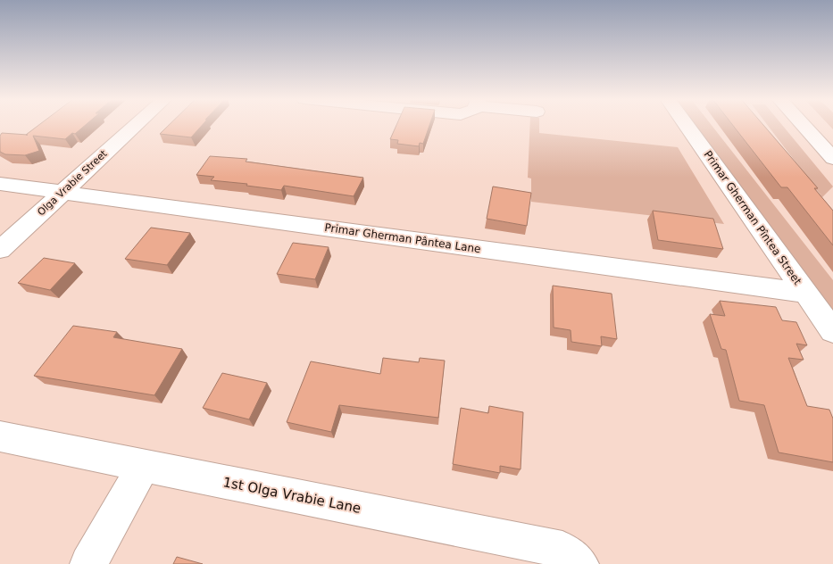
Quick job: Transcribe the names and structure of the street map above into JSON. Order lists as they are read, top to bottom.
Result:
{
  "streets": {
    "street": [
      "Olga Vrabie Street",
      "Primar Gherman Pîntea Street",
      "Primar Gherman Pântea Lane",
      "1st Olga Vrabie Lane"
    ]
  },
  "crossings": [
    ["Olga Vrabie Street", "Primar Gherman Pântea Lane"],
    ["Primar Gherman Pîntea Street", "Primar Gherman Pântea Lane"]
  ]
}
